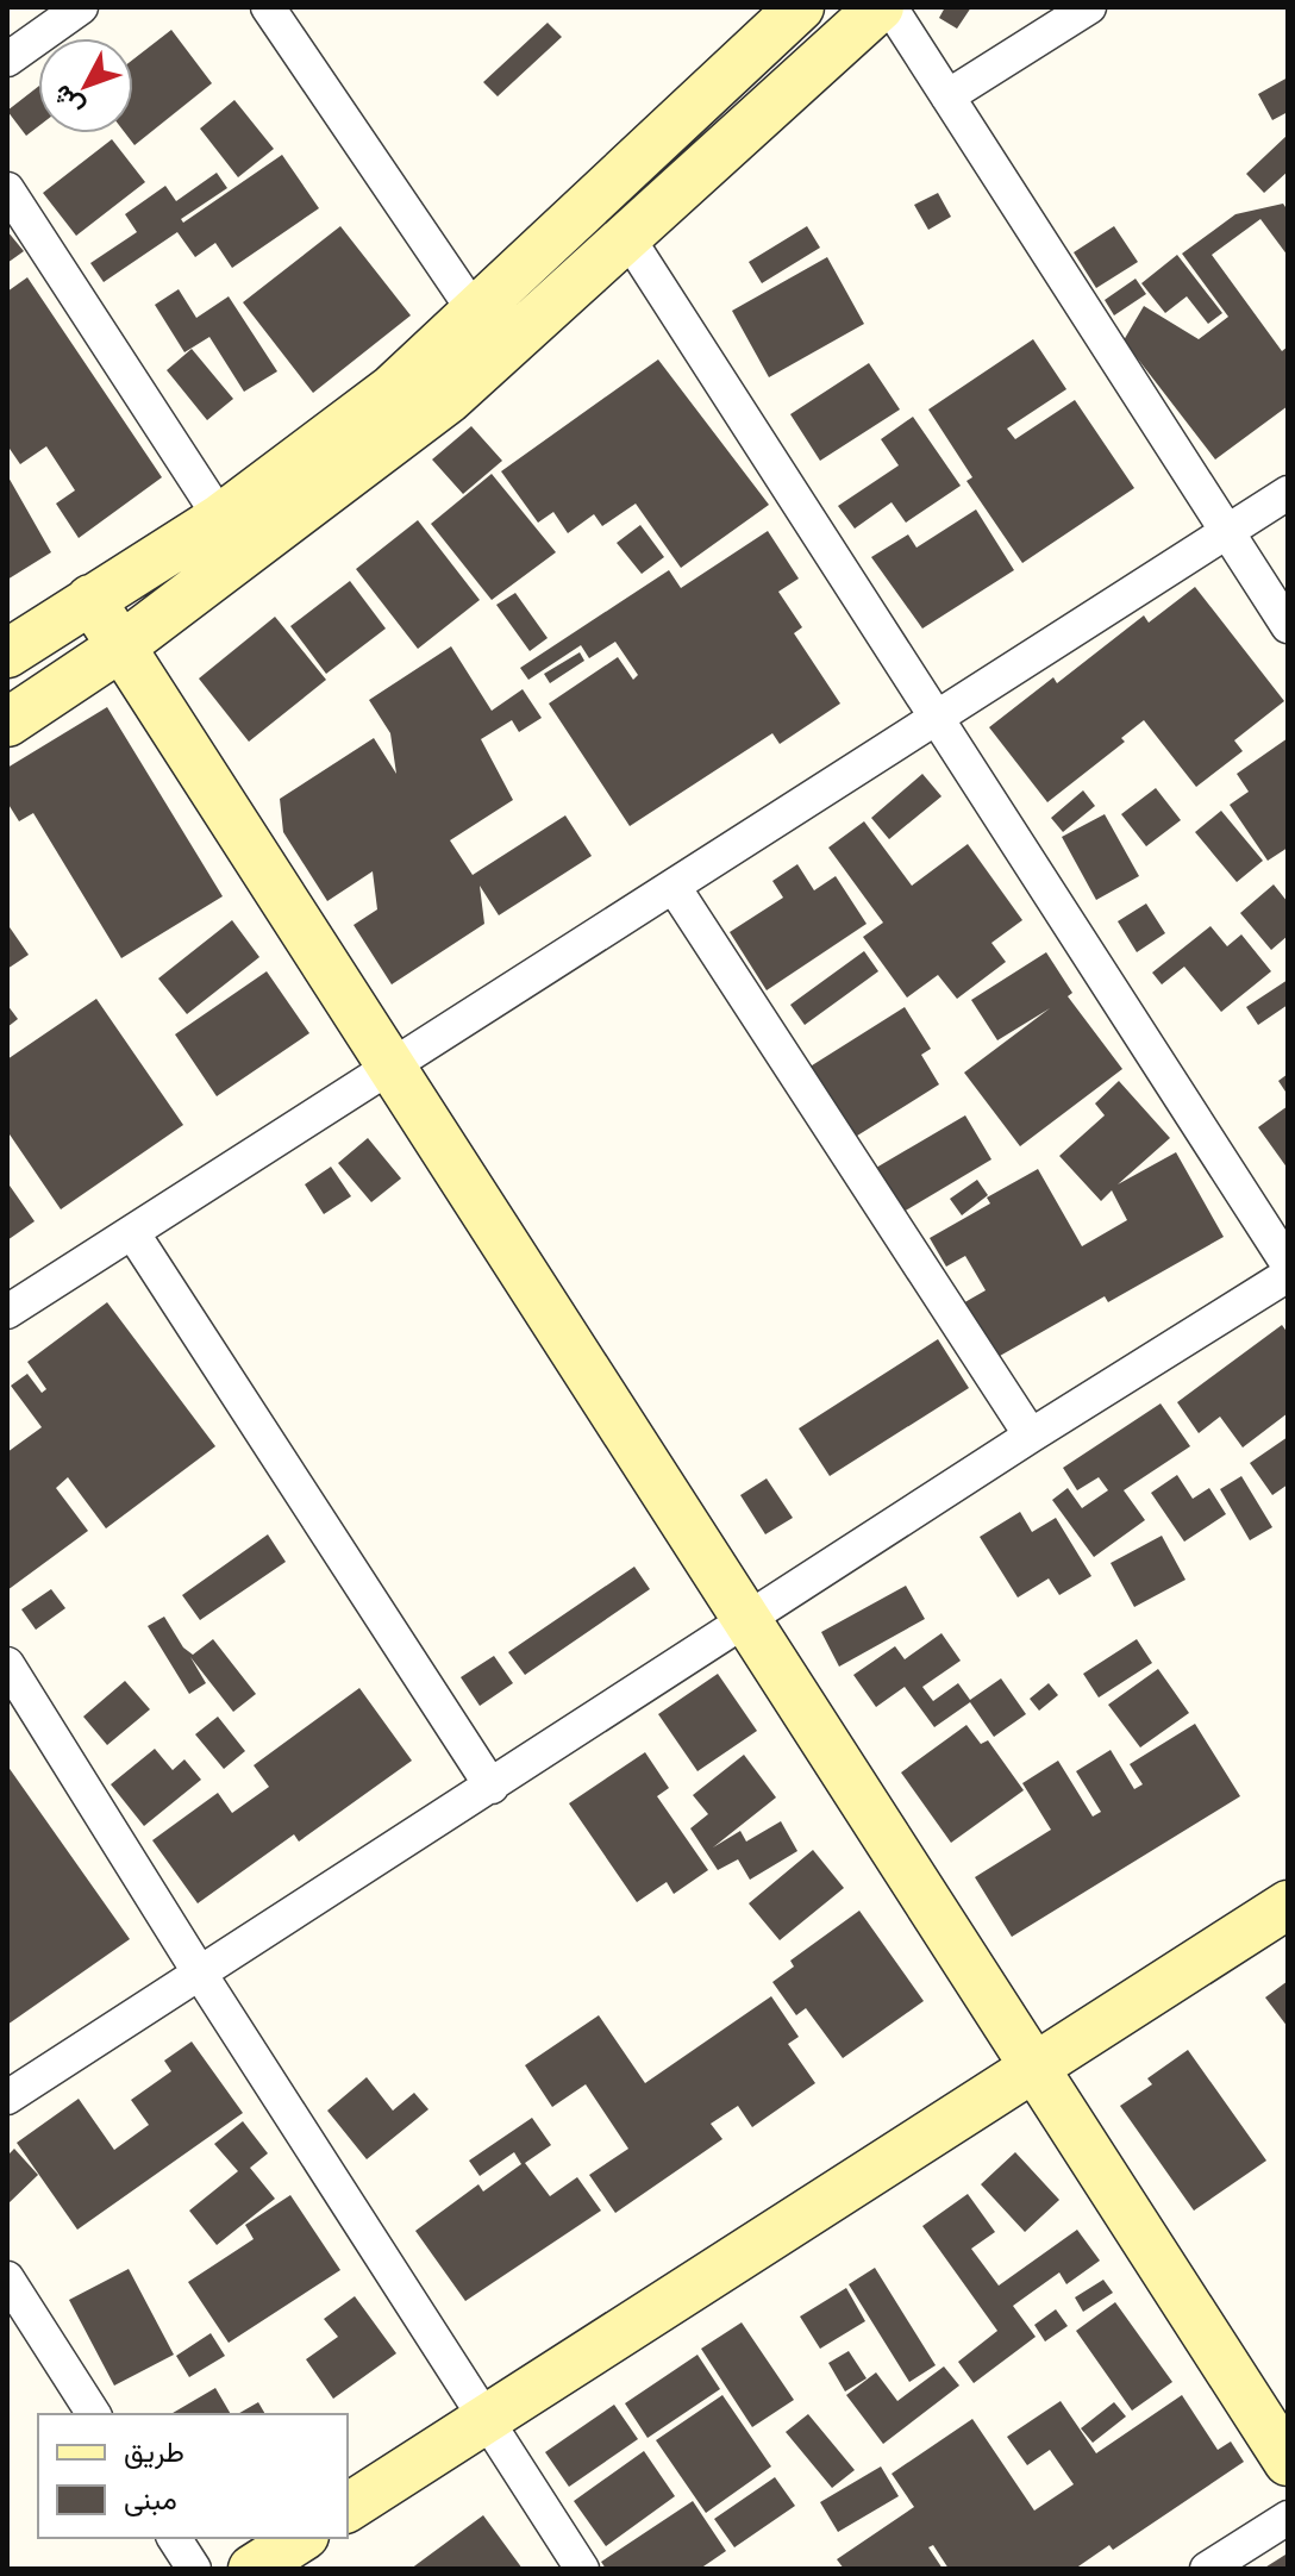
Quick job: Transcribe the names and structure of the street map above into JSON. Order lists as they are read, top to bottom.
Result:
{
  "legend": ["طريق", "مبنى"],
  "north": "bottom left"
}
